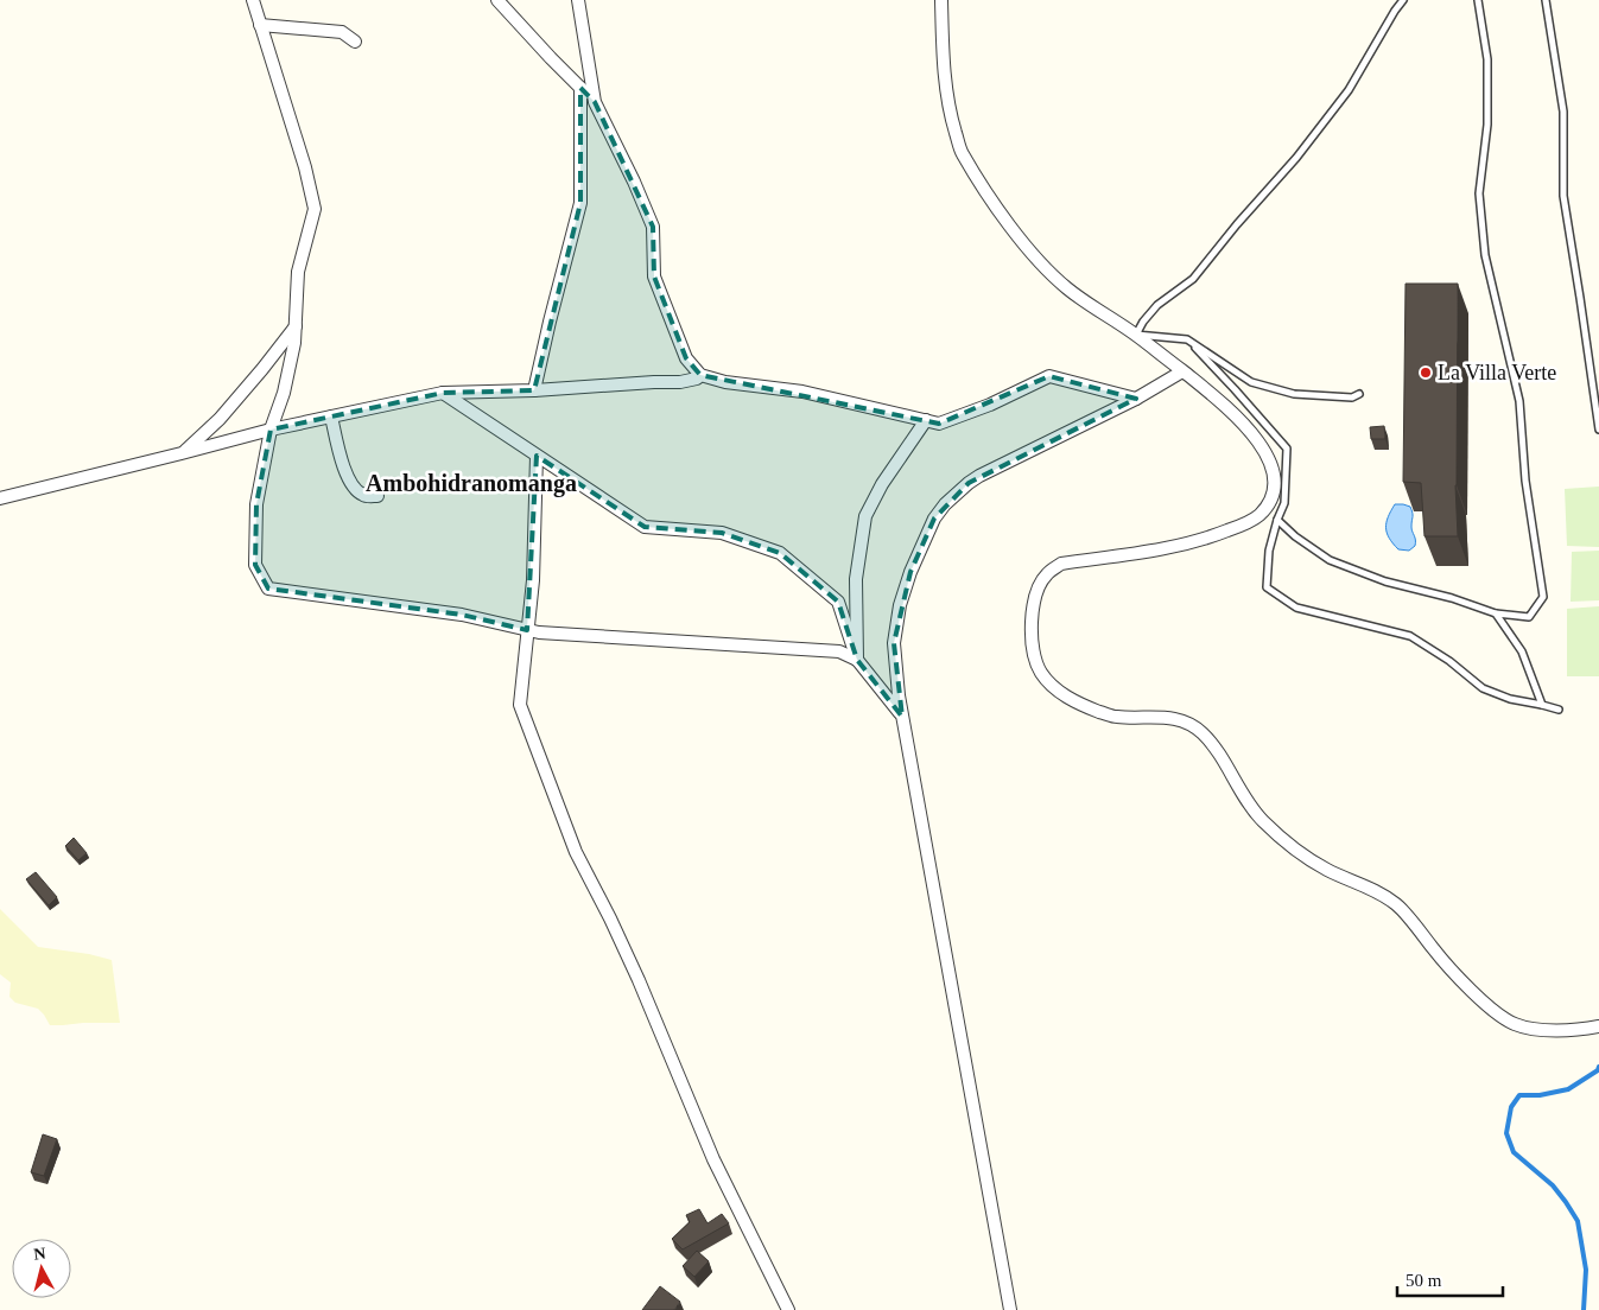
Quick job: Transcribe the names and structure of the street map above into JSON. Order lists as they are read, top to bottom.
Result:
{
  "districts": ["Ambohidranomanga"],
  "places": ["La Villa Verte"],
  "scale_bar": "50 m",
  "north": "top"
}
